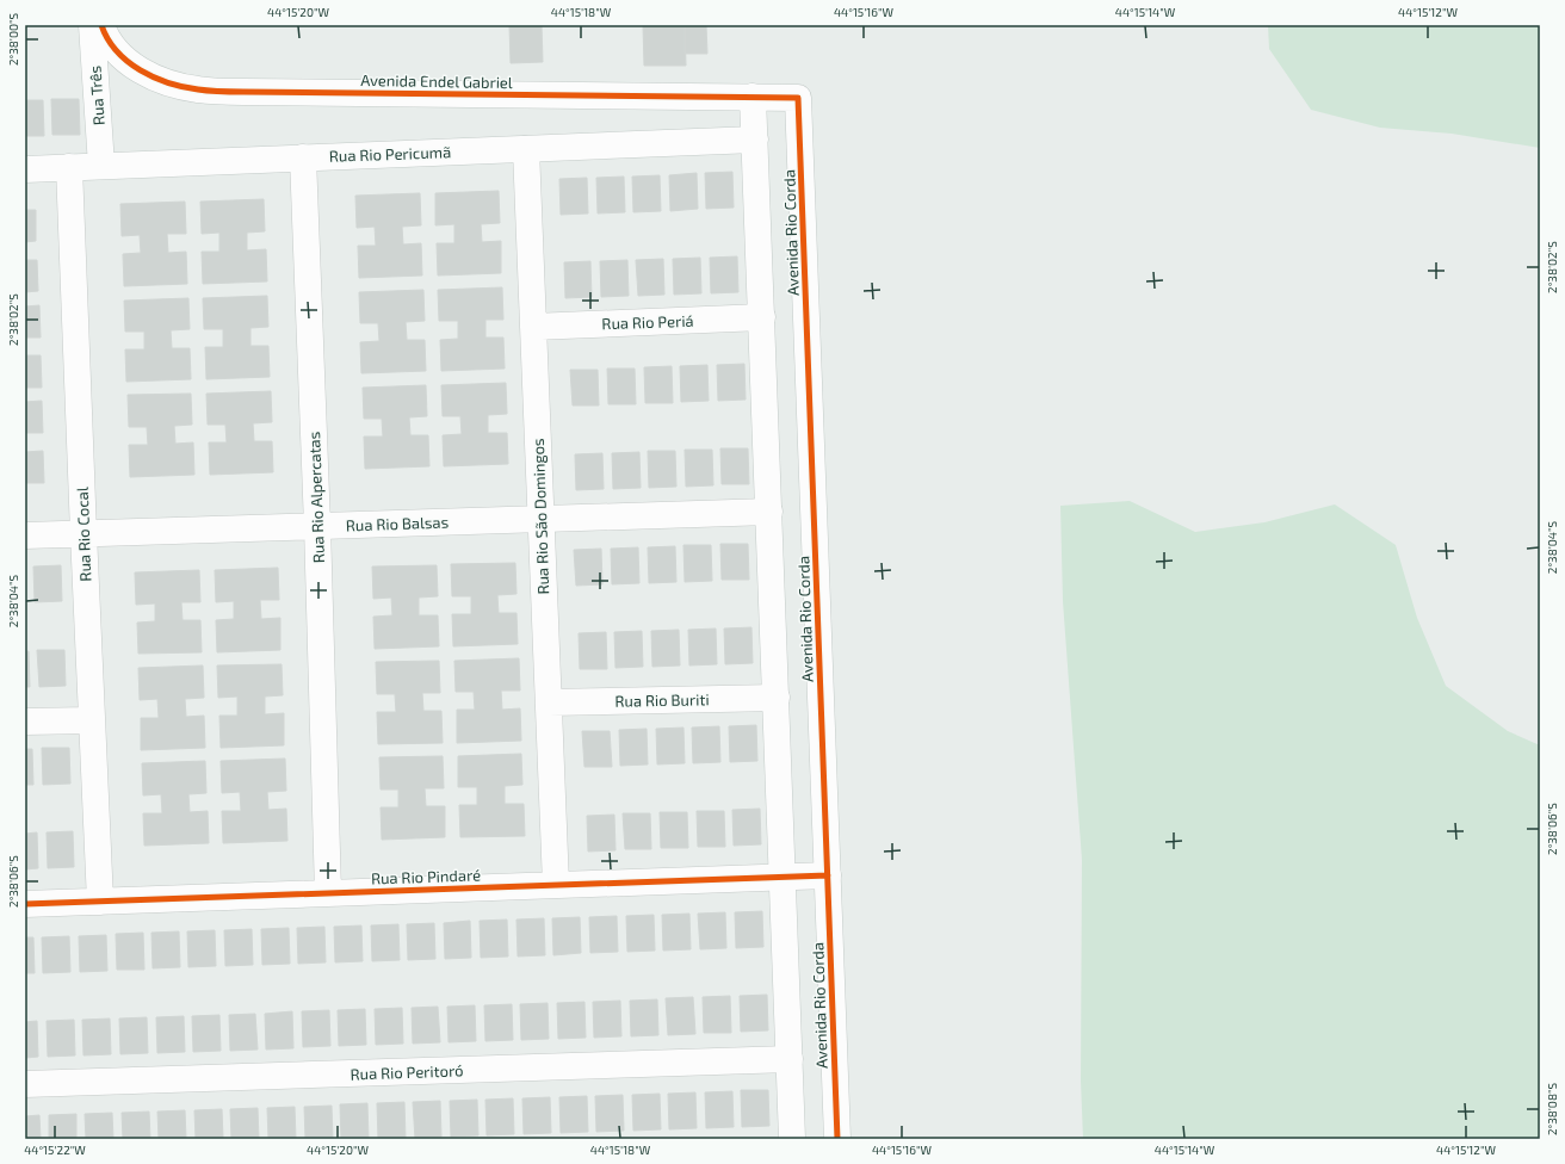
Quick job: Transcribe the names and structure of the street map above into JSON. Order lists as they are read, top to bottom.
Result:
{
  "streets": {
    "street": [
      "Avenida Endel Gabriel",
      "Rua Três",
      "Rua Rio Pericumã",
      "Avenida Rio Corda",
      "Rua Rio Periá",
      "Rua Rio Alpercatas",
      "Rua Rio São Domingos",
      "Rua Rio Balsas",
      "Rua Rio Cocal",
      "Rua Rio Buriti",
      "Rua Rio Pindaré",
      "Rua Rio Peritoró"
    ]
  },
  "crossings": [
    ["Avenida Endel Gabriel", "Avenida Rio Corda"],
    ["Rua Três", "Rua Rio Pericumã"],
    ["Rua Rio Pericumã", "Avenida Rio Corda"],
    ["Rua Rio Pericumã", "Rua Rio Alpercatas"],
    ["Rua Rio Pericumã", "Rua Rio São Domingos"],
    ["Rua Rio Pericumã", "Rua Rio Cocal"],
    ["Avenida Rio Corda", "Rua Rio Periá"],
    ["Avenida Rio Corda", "Rua Rio Balsas"],
    ["Avenida Rio Corda", "Rua Rio Buriti"],
    ["Avenida Rio Corda", "Rua Rio Pindaré"],
    ["Avenida Rio Corda", "Rua Rio Peritoró"],
    ["Rua Rio Periá", "Rua Rio São Domingos"],
    ["Rua Rio Alpercatas", "Rua Rio Balsas"],
    ["Rua Rio Alpercatas", "Rua Rio Pindaré"],
    ["Rua Rio São Domingos", "Rua Rio Balsas"],
    ["Rua Rio São Domingos", "Rua Rio Buriti"],
    ["Rua Rio São Domingos", "Rua Rio Pindaré"],
    ["Rua Rio Balsas", "Rua Rio Cocal"],
    ["Rua Rio Cocal", "Rua Rio Pindaré"]
  ],
  "coordinates": [
    "44°15'20\"W",
    "44°15'18\"W",
    "44°15'16\"W",
    "44°15'14\"W",
    "44°15'12\"W",
    "2°38'00\"S",
    "2°38'02\"S",
    "2°38'04\"S",
    "2°38'06\"S",
    "2°38'08\"S",
    "44°15'22\"W"
  ]
}
